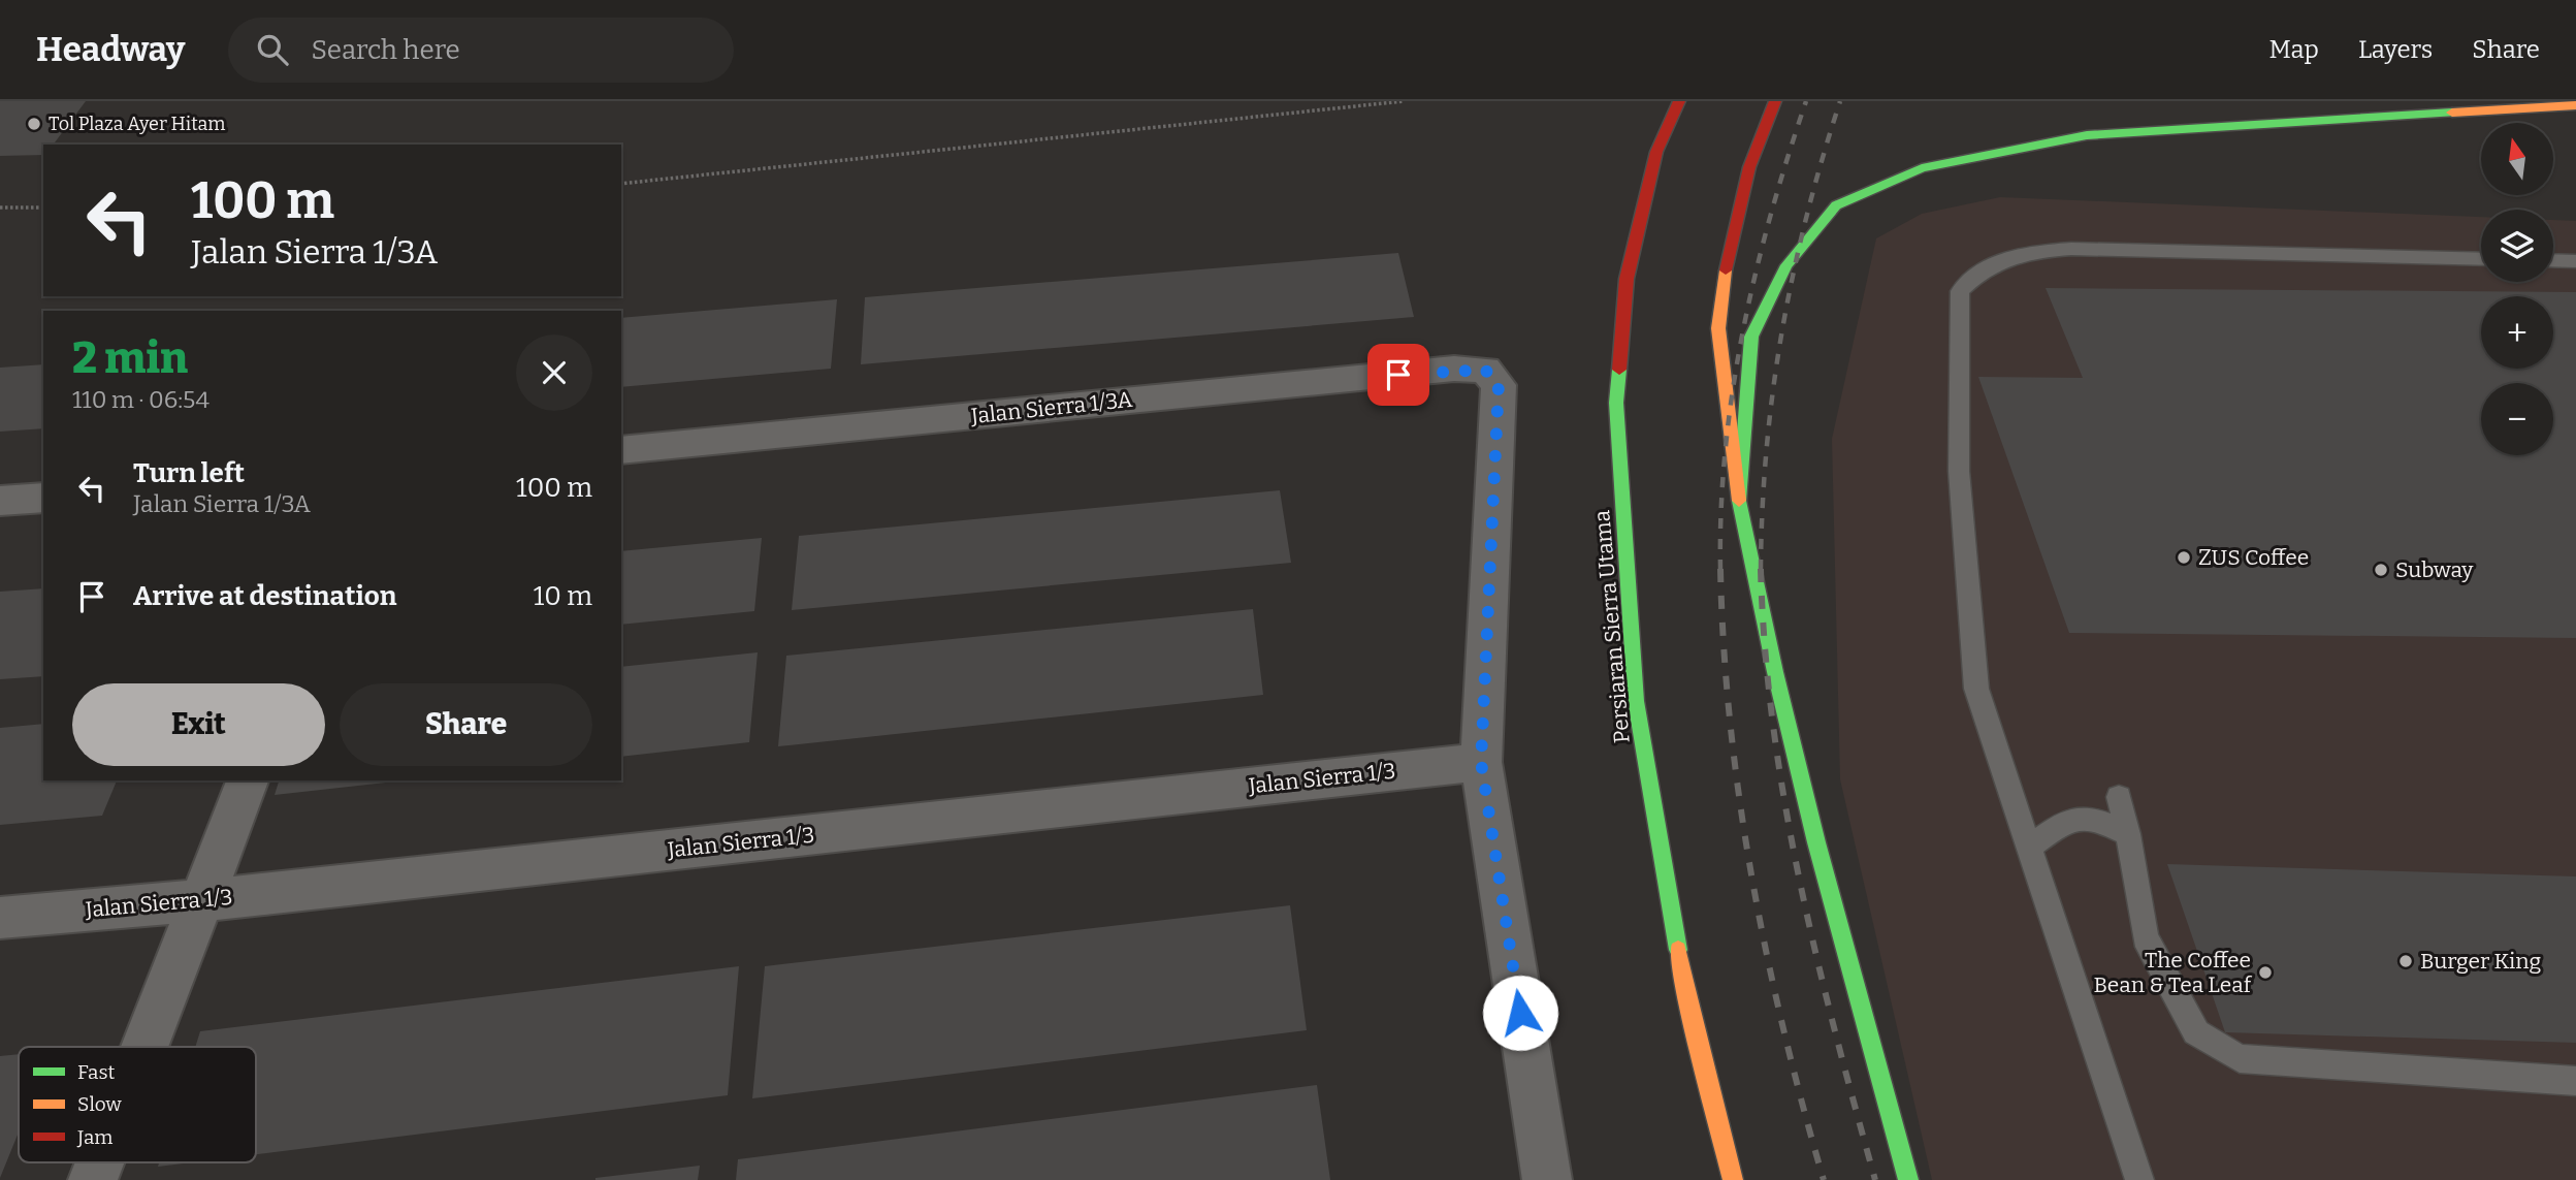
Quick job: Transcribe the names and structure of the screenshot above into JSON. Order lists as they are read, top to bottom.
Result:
{
  "streets": {
    "main road": ["Persiaran Sierra Utama"],
    "street": ["Jalan Sierra 1/3A", "Jalan Sierra 1/3"]
  },
  "crossings": [
    ["Jalan Sierra 1/3A", "Jalan Sierra 1/3"]
  ],
  "places": [
    "Tol Plaza Ayer Hitam",
    "ZUS Coffee",
    "Subway",
    "Burger King",
    "The Coffee Bean & Tea Leaf"
  ],
  "legend": ["Fast", "Slow", "Jam"],
  "north": "top",
  "page": {
    "header": "Headway",
    "search": "Search here",
    "nav": ["Map", "Layers", "Share"],
    "map_buttons": ["+", "−"],
    "turn": ["100 m", "Jalan Sierra 1/3A"],
    "heading": ["2 min", "110 m · 06:54"],
    "list": [
      {
        "name": "Turn left",
        "note": "Jalan Sierra 1/3A",
        "value": "100 m"
      },
      {
        "name": "Arrive at destination",
        "value": "10 m"
      }
    ],
    "buttons": ["Exit", "Share"]
  }
}
